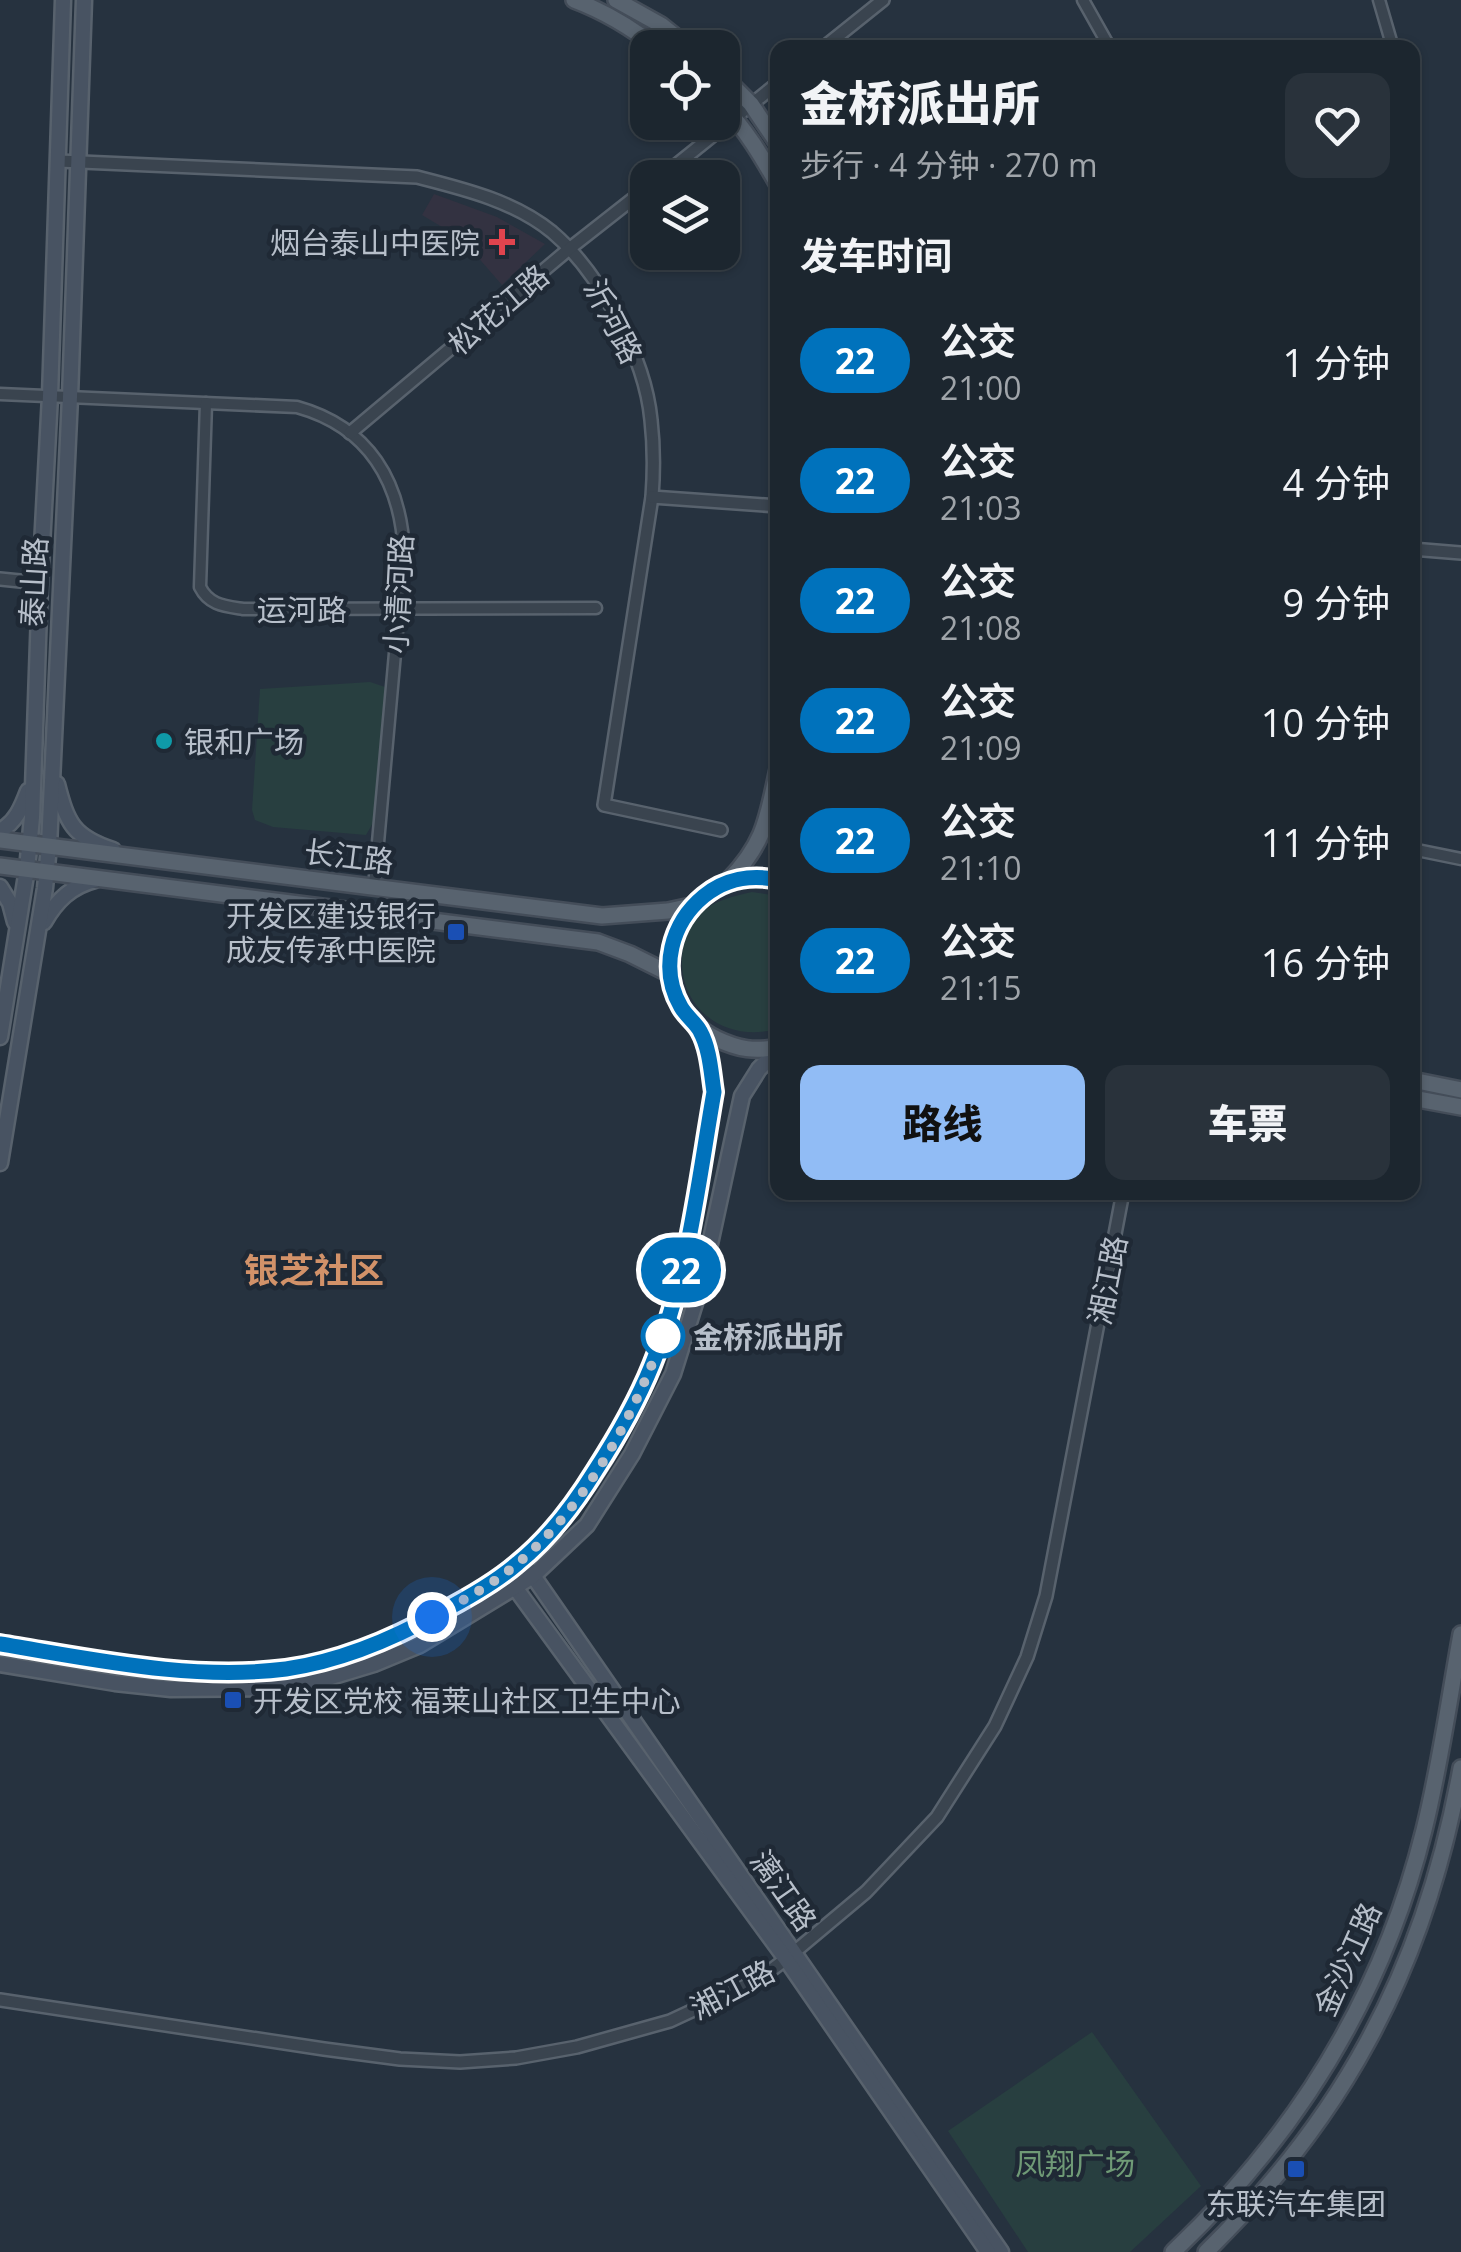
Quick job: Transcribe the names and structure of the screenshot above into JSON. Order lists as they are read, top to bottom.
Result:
{
  "streets": {
    "main road": [
      "泰山路",
      "长江路",
      "漓江路",
      "金沙江路"
    ],
    "street": [
      "松花江路",
      "沂河路",
      "小清河路",
      "运河路",
      "湘江路"
    ]
  },
  "crossings": [
    ["松花江路", "沂河路"],
    ["松花江路", "小清河路"],
    ["沂河路", "泰山路"],
    ["泰山路", "小清河路"],
    ["泰山路", "长江路"],
    ["小清河路", "运河路"],
    ["小清河路", "长江路"],
    ["湘江路", "漓江路"]
  ],
  "districts": ["银芝社区"],
  "parks": ["凤翔广场"],
  "places": {
    "health": ["烟台泰山中医院"],
    "other": ["银和广场", "金桥派出所"],
    "transit": ["开发区建设银行 成友传承中医院", "开发区党校 福莱山社区卫生中心", "东联汽车集团"]
  },
  "lines": ["bus line 22"],
  "page": {
    "on_map": "22",
    "heading": [
      ["金桥派出所", "步行 · 4 分钟 · 270 m"],
      "发车时间"
    ],
    "list": [
      {
        "mark": "22",
        "name": "公交",
        "note": "21:00",
        "value": "1 分钟"
      },
      {
        "mark": "22",
        "name": "公交",
        "note": "21:03",
        "value": "4 分钟"
      },
      {
        "mark": "22",
        "name": "公交",
        "note": "21:08",
        "value": "9 分钟"
      },
      {
        "mark": "22",
        "name": "公交",
        "note": "21:09",
        "value": "10 分钟"
      },
      {
        "mark": "22",
        "name": "公交",
        "note": "21:10",
        "value": "11 分钟"
      },
      {
        "mark": "22",
        "name": "公交",
        "note": "21:15",
        "value": "16 分钟"
      }
    ],
    "buttons": ["路线", "车票"]
  }
}
